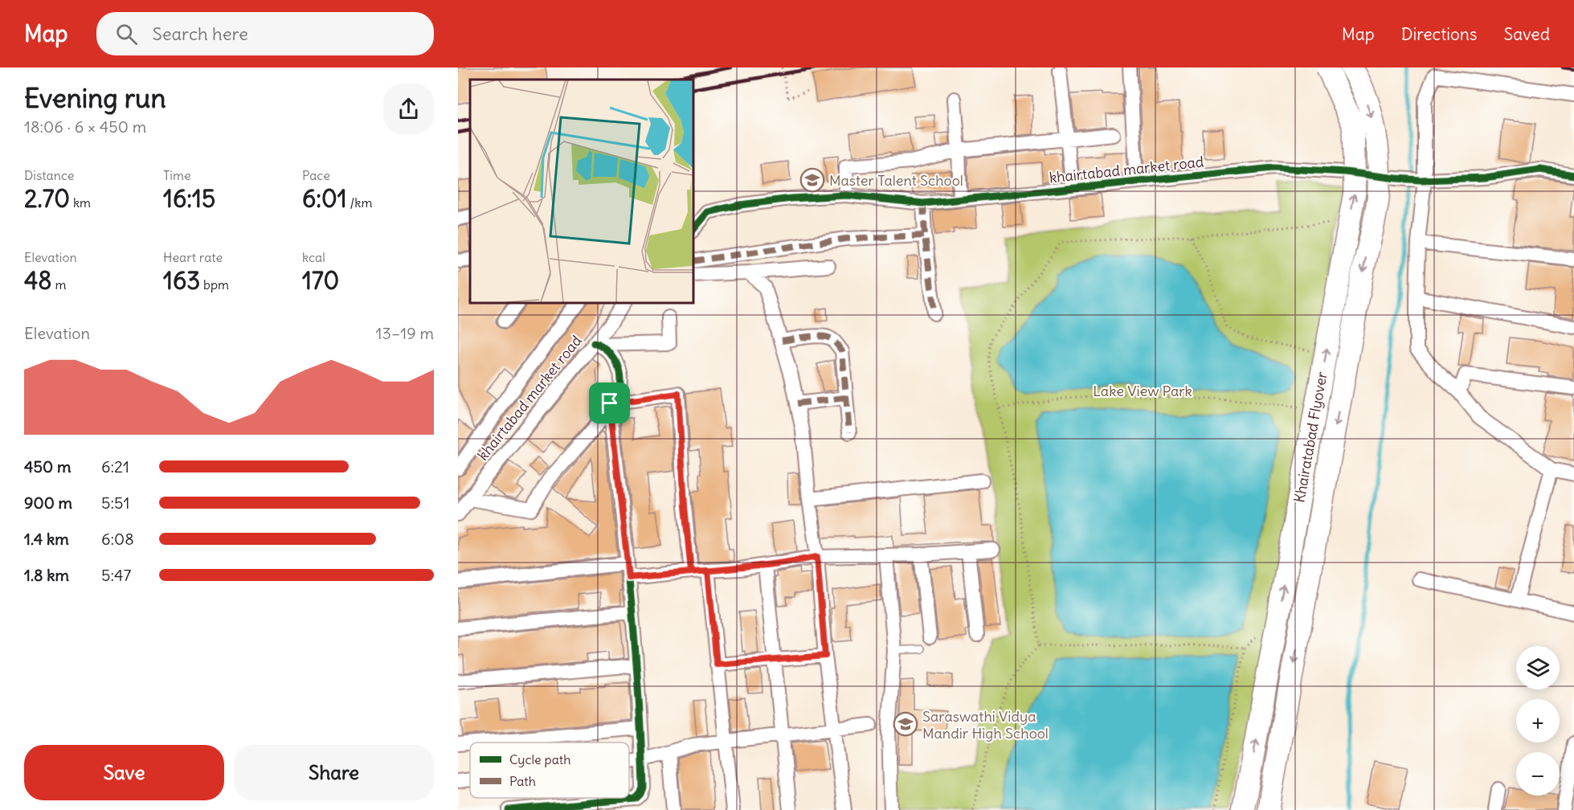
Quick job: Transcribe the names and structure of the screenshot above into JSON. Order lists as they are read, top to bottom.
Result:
{
  "streets": {
    "main road": ["Khairatabad Flyover"],
    "street": ["khairtabad market road"]
  },
  "parks": ["Lake View Park"],
  "places": {
    "school or university": ["Master Talent School", "Saraswathi Vidya Mandir High School"]
  },
  "legend": ["Cycle path", "Path"],
  "page": {
    "header": "Map",
    "search": "Search here",
    "nav": ["Map", "Directions", "Saved"],
    "heading": ["Evening run", "18:06 · 6 × 450 m"],
    "stats": [
      ["Distance", "2.70 km"],
      ["Time", "16:15"],
      ["Pace", "6:01 /km"],
      ["Elevation", "48 m"],
      ["Heart rate", "163 bpm"],
      ["kcal", "170"]
    ],
    "chart": ["Elevation", "13–19 m"],
    "list": [
      {
        "name": "450 m",
        "note": "6:21"
      },
      {
        "name": "900 m",
        "note": "5:51"
      },
      {
        "name": "1.4 km",
        "note": "6:08"
      },
      {
        "name": "1.8 km",
        "note": "5:47"
      }
    ],
    "map_buttons": ["+", "−"],
    "buttons": ["Save", "Share"]
  }
}
